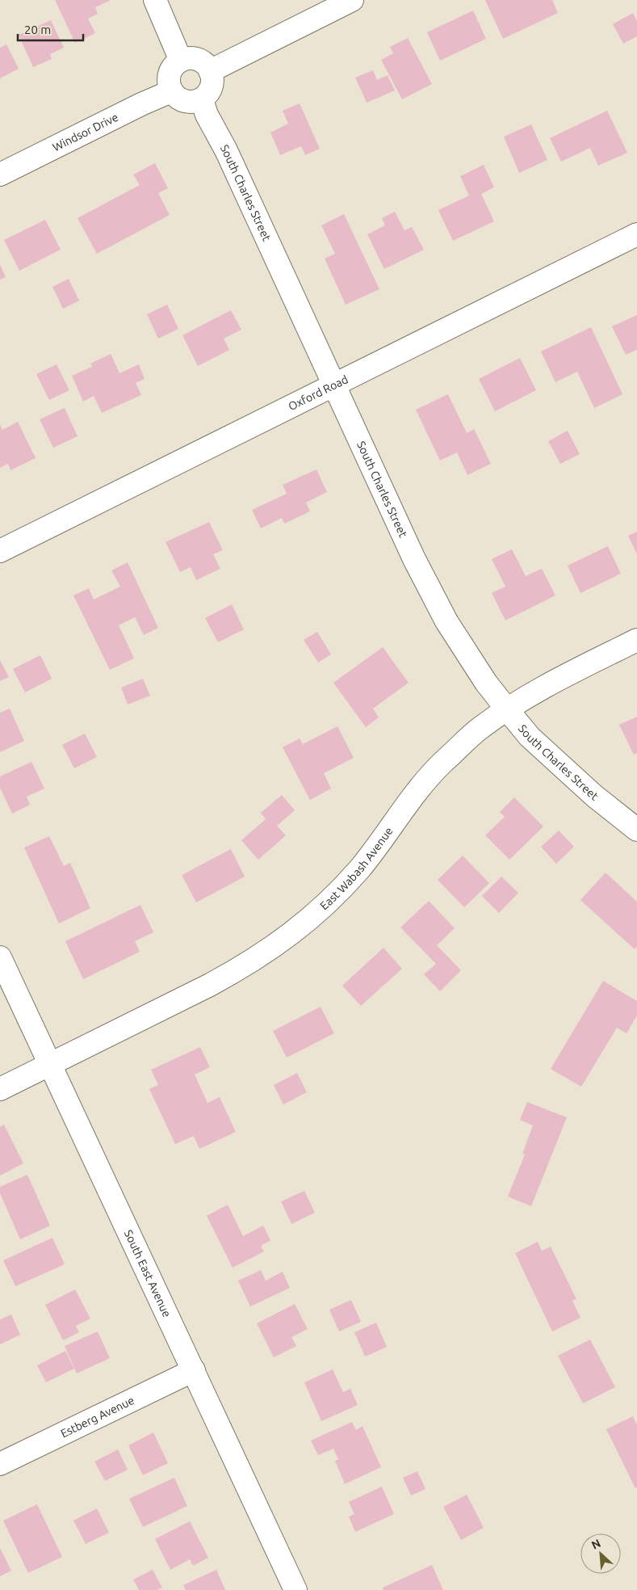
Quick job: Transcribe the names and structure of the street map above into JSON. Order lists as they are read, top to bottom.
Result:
{
  "streets": {
    "street": [
      "Windsor Drive",
      "South Charles Street",
      "Oxford Road",
      "East Wabash Avenue",
      "South East Avenue",
      "Estberg Avenue"
    ]
  },
  "crossings": [
    ["Windsor Drive", "South Charles Street"],
    ["South Charles Street", "Oxford Road"],
    ["South Charles Street", "East Wabash Avenue"],
    ["East Wabash Avenue", "South East Avenue"],
    ["South East Avenue", "Estberg Avenue"]
  ],
  "scale_bar": "20 m",
  "north": "top left"
}
